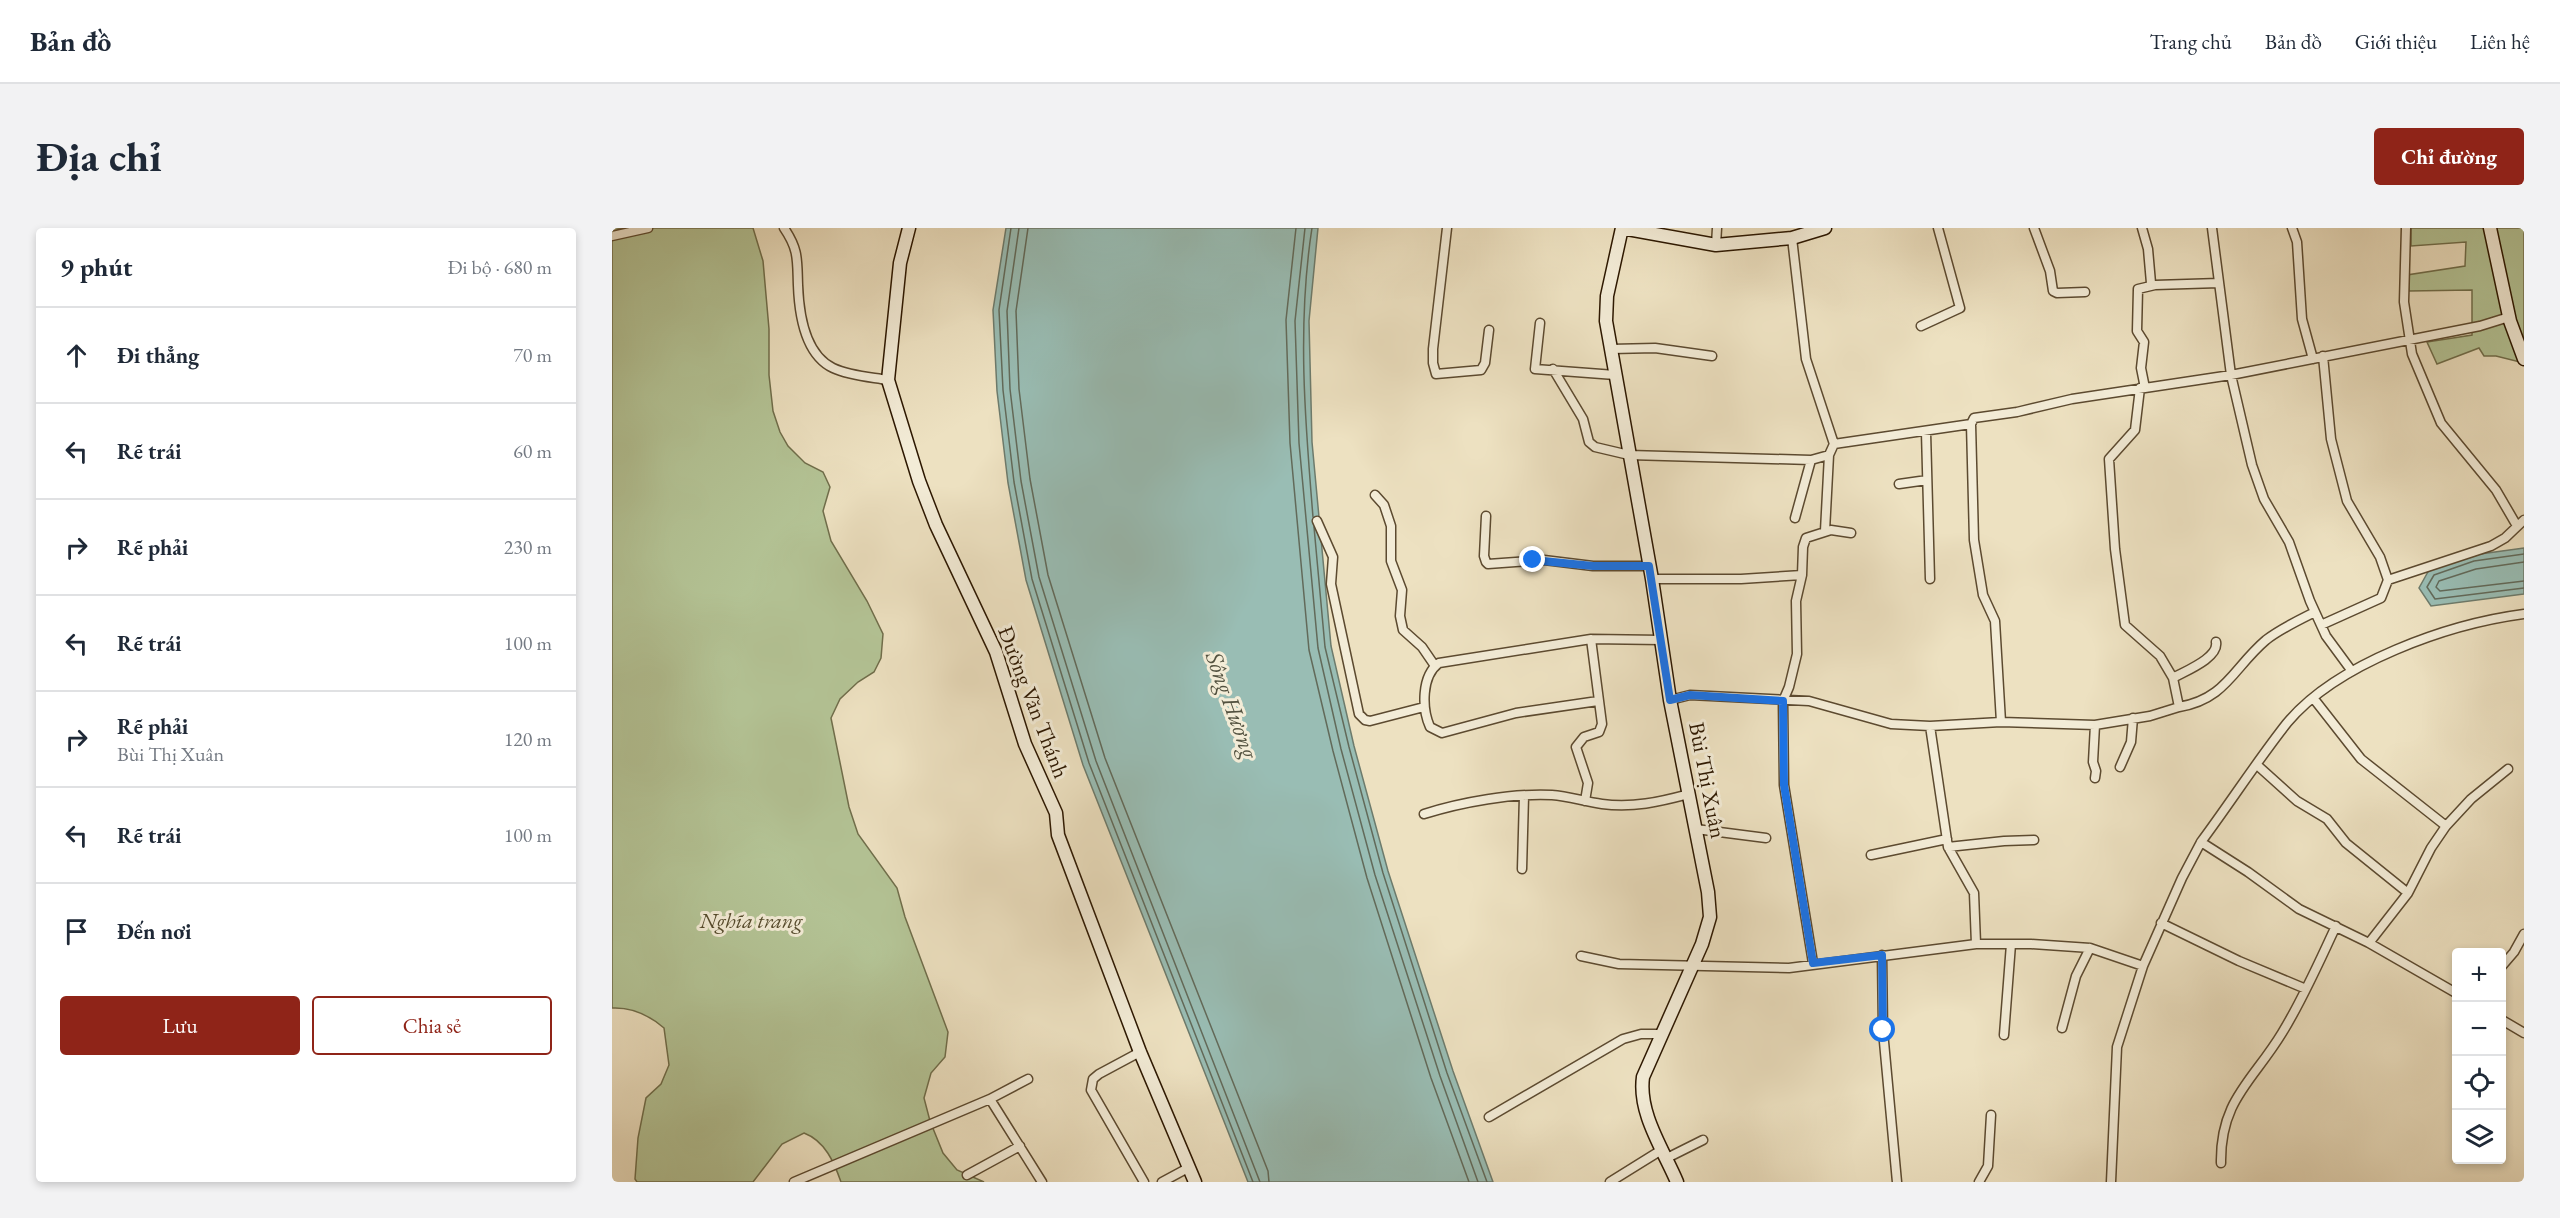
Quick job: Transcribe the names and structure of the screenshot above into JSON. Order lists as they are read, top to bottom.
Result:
{
  "streets": {
    "street": ["Đường Văn Thánh", "Bùi Thị Xuân"]
  },
  "water": ["Sông Hương"],
  "parks": ["Nghĩa trang"],
  "page": {
    "header": "Bản đồ",
    "nav": [
      "Trang chủ",
      "Bản đồ",
      "Giới thiệu",
      "Liên hệ"
    ],
    "buttons": [
      "Chỉ đường",
      ["Lưu", "Chia sẻ"]
    ],
    "title": "Địa chỉ",
    "heading": ["9 phút", "Đi bộ · 680 m"],
    "list": [
      ["Đi thẳng", "70 m"],
      ["Rẽ trái", "60 m"],
      ["Rẽ phải", "230 m"],
      ["Rẽ trái", "100 m"],
      ["Rẽ phải", "Bùi Thị Xuân", "120 m"],
      ["Rẽ trái", "100 m"],
      "Đến nơi"
    ],
    "map_buttons": ["+", "−"]
  }
}
